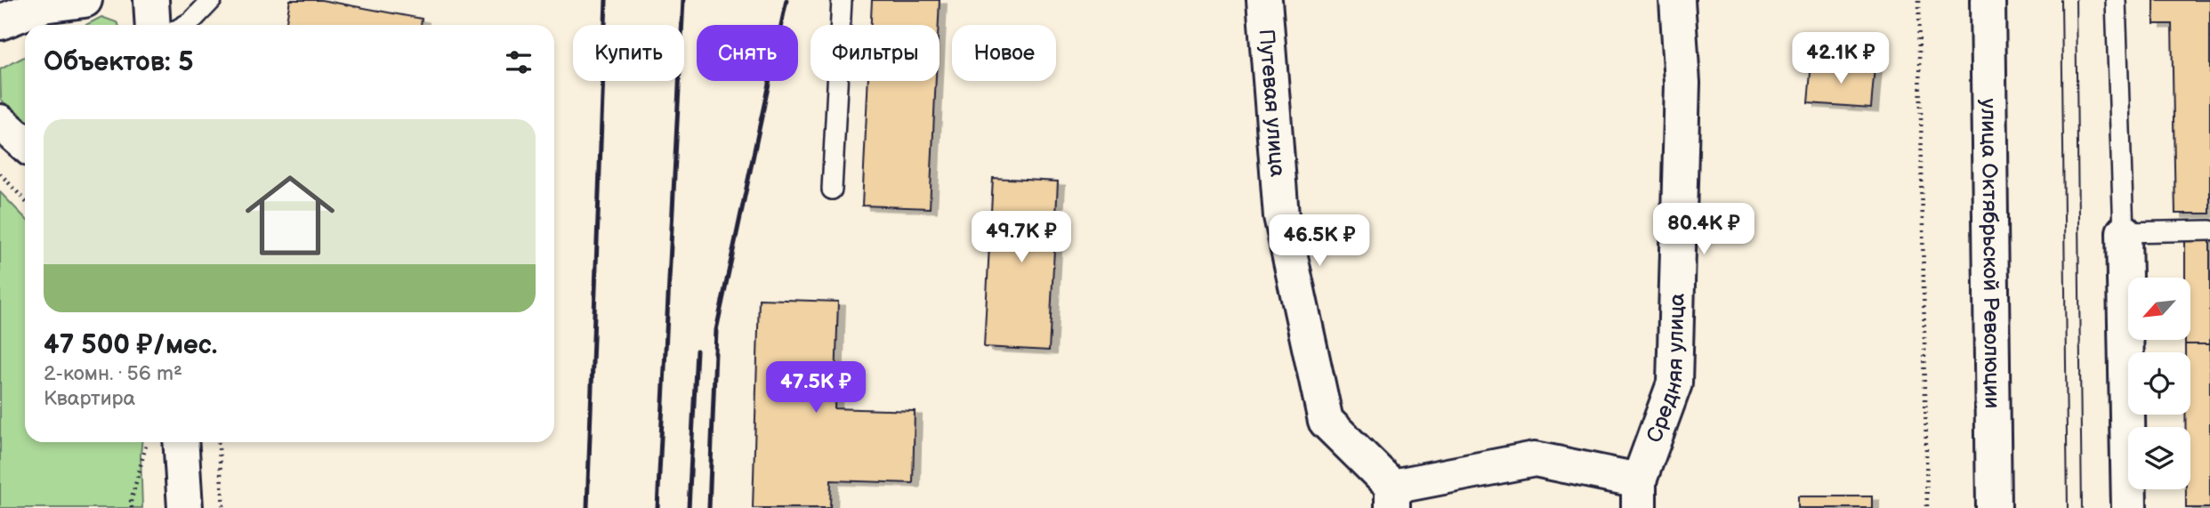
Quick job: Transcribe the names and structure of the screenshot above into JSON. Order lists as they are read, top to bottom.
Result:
{
  "streets": {
    "street": ["Путевая улица", "улица Октябрьской Революции", "Средняя улица"]
  },
  "north": "bottom left",
  "page": {
    "chip": [
      "Купить",
      "Снять",
      "Фильтры",
      "Новое"
    ],
    "heading": "Объектов: 5",
    "price": [
      "42.1K ₽",
      "80.4K ₽",
      "49.7K ₽",
      "46.5K ₽",
      "47.5K ₽"
    ],
    "list": [
      {
        "name": "47 500 ₽/мес.",
        "note": "2-комн. · 56 m² · Квартира"
      }
    ]
  }
}
